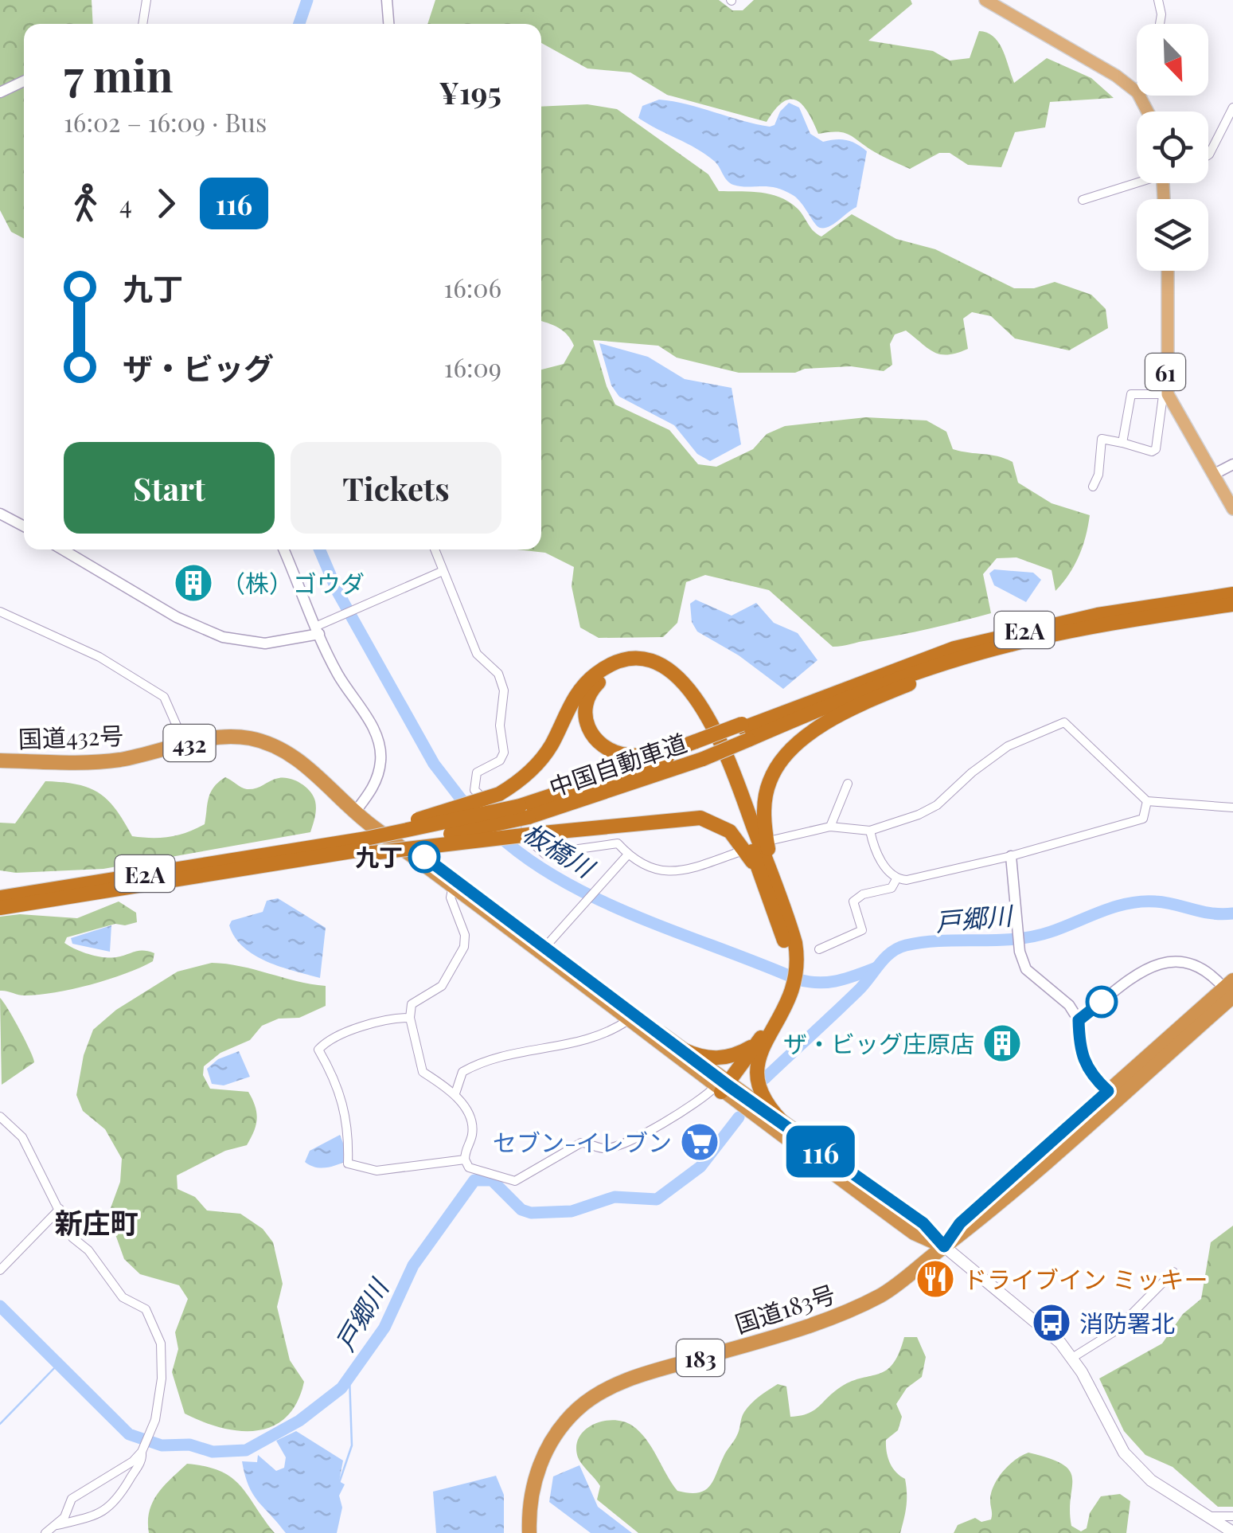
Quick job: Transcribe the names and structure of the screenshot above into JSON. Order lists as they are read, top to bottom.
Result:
{
  "streets": {
    "highway": [
      "E2A",
      "国道432号",
      "432",
      "中国自動車道",
      "国道183号",
      "183"
    ],
    "main road": ["61"]
  },
  "crossings": [
    ["国道432号", "国道183号"]
  ],
  "districts": ["新庄町"],
  "water": ["板橋川", "戸郷川"],
  "places": {
    "building": ["（株）ゴウダ", "ザ・ビッグ庄原店"],
    "other": ["九丁"],
    "supermarket": ["セブン-イレブン"],
    "restaurant": ["ドライブイン ミッキー"],
    "bus stop": ["消防署北"]
  },
  "lines": ["bus line 116"],
  "north": "bottom right",
  "page": {
    "on_map": "116",
    "heading": ["7 min", "16:02 – 16:09 · Bus", "¥195"],
    "legs": ["4", "116"],
    "list": [
      {
        "name": "九丁",
        "value": "16:06"
      },
      {
        "name": "ザ・ビッグ",
        "value": "16:09"
      }
    ],
    "buttons": ["Start", "Tickets"]
  }
}
